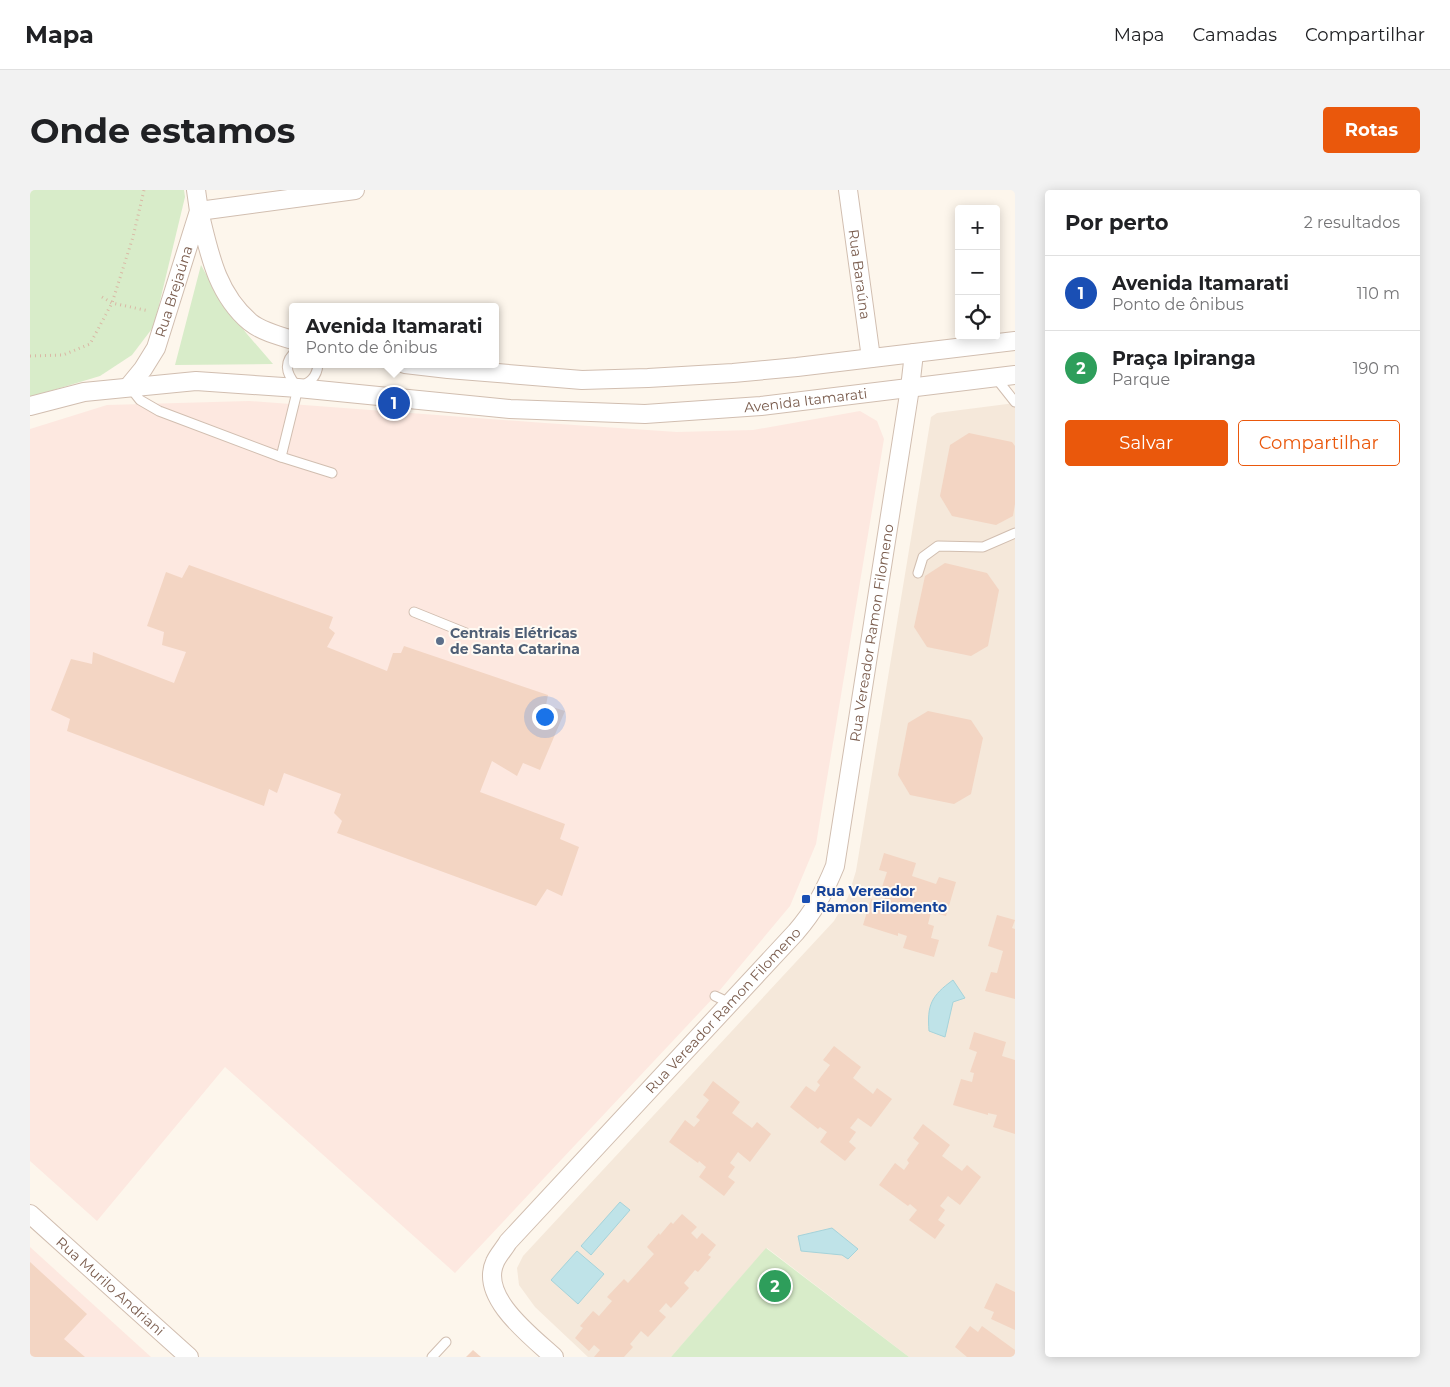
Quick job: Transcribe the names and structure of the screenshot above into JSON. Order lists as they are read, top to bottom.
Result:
{
  "streets": {
    "street": [
      "Rua Baraúna",
      "Rua Brejaúna",
      "Avenida Itamarati",
      "Rua Vereador Ramon Filomeno",
      "Rua Murilo Andriani"
    ]
  },
  "crossings": [
    ["Rua Brejaúna", "Avenida Itamarati"],
    ["Avenida Itamarati", "Rua Vereador Ramon Filomeno"]
  ],
  "places": {
    "other": ["Centrais Elétricas de Santa Catarina"],
    "transit": ["Rua Vereador Ramon Filomento"]
  },
  "page": {
    "header": "Mapa",
    "nav": ["Mapa", "Camadas", "Compartilhar"],
    "buttons": [
      "Rotas",
      ["Salvar", "Compartilhar"]
    ],
    "title": "Onde estamos",
    "heading": ["Por perto", "2 resultados"],
    "map_buttons": ["+", "−"],
    "list": [
      {
        "mark": "1",
        "name": "Avenida Itamarati",
        "note": "Ponto de ônibus",
        "value": "110 m"
      },
      {
        "mark": "2",
        "name": "Praça Ipiranga",
        "note": "Parque",
        "value": "190 m"
      }
    ],
    "popup": ["Avenida Itamarati", "Ponto de ônibus"],
    "pins": ["1", "2"]
  }
}
